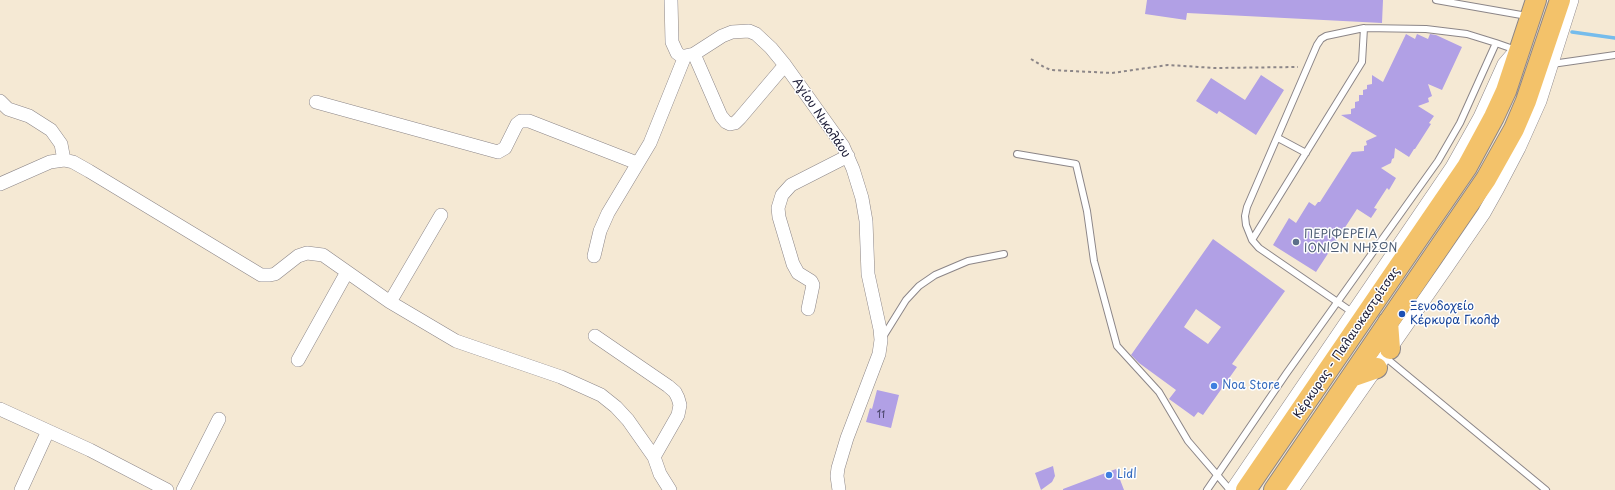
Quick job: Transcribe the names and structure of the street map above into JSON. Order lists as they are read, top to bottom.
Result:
{
  "streets": {
    "main road": ["Κέρκυρας - Παλαιοκαστρίτσας"],
    "street": ["Αγίου Νικολάου"]
  },
  "places": [
    "ΠΕΡΙΦΕΡΕΙΑ ΙΟΝΙΩΝ ΝΗΣΩΝ",
    "Ξενοδοχείο Κέρκυρα Γκολφ",
    "Noa Store",
    "Lidl"
  ],
  "house_numbers": ["11"]
}
